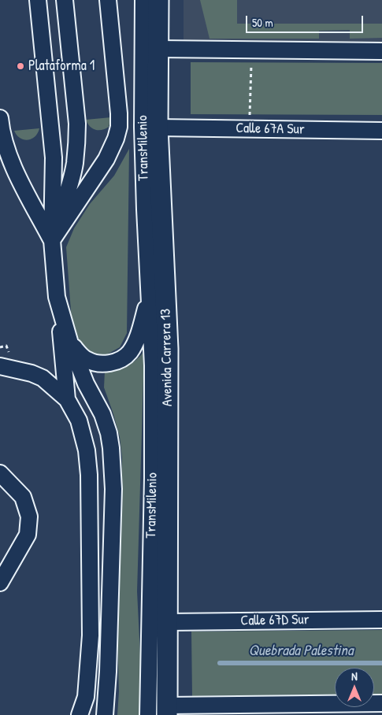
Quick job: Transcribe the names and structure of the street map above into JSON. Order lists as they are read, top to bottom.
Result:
{
  "streets": {
    "main road": ["Avenida Carrera 13"],
    "street": ["Calle 67A Sur", "TransMilenio", "Calle 67D Sur"]
  },
  "crossings": [
    ["Calle 67A Sur", "Avenida Carrera 13"],
    ["TransMilenio", "Avenida Carrera 13"],
    ["Avenida Carrera 13", "Calle 67D Sur"]
  ],
  "water": ["Quebrada Palestina"],
  "places": ["Plataforma 1"],
  "scale_bar": "50 m",
  "north": "top"
}
